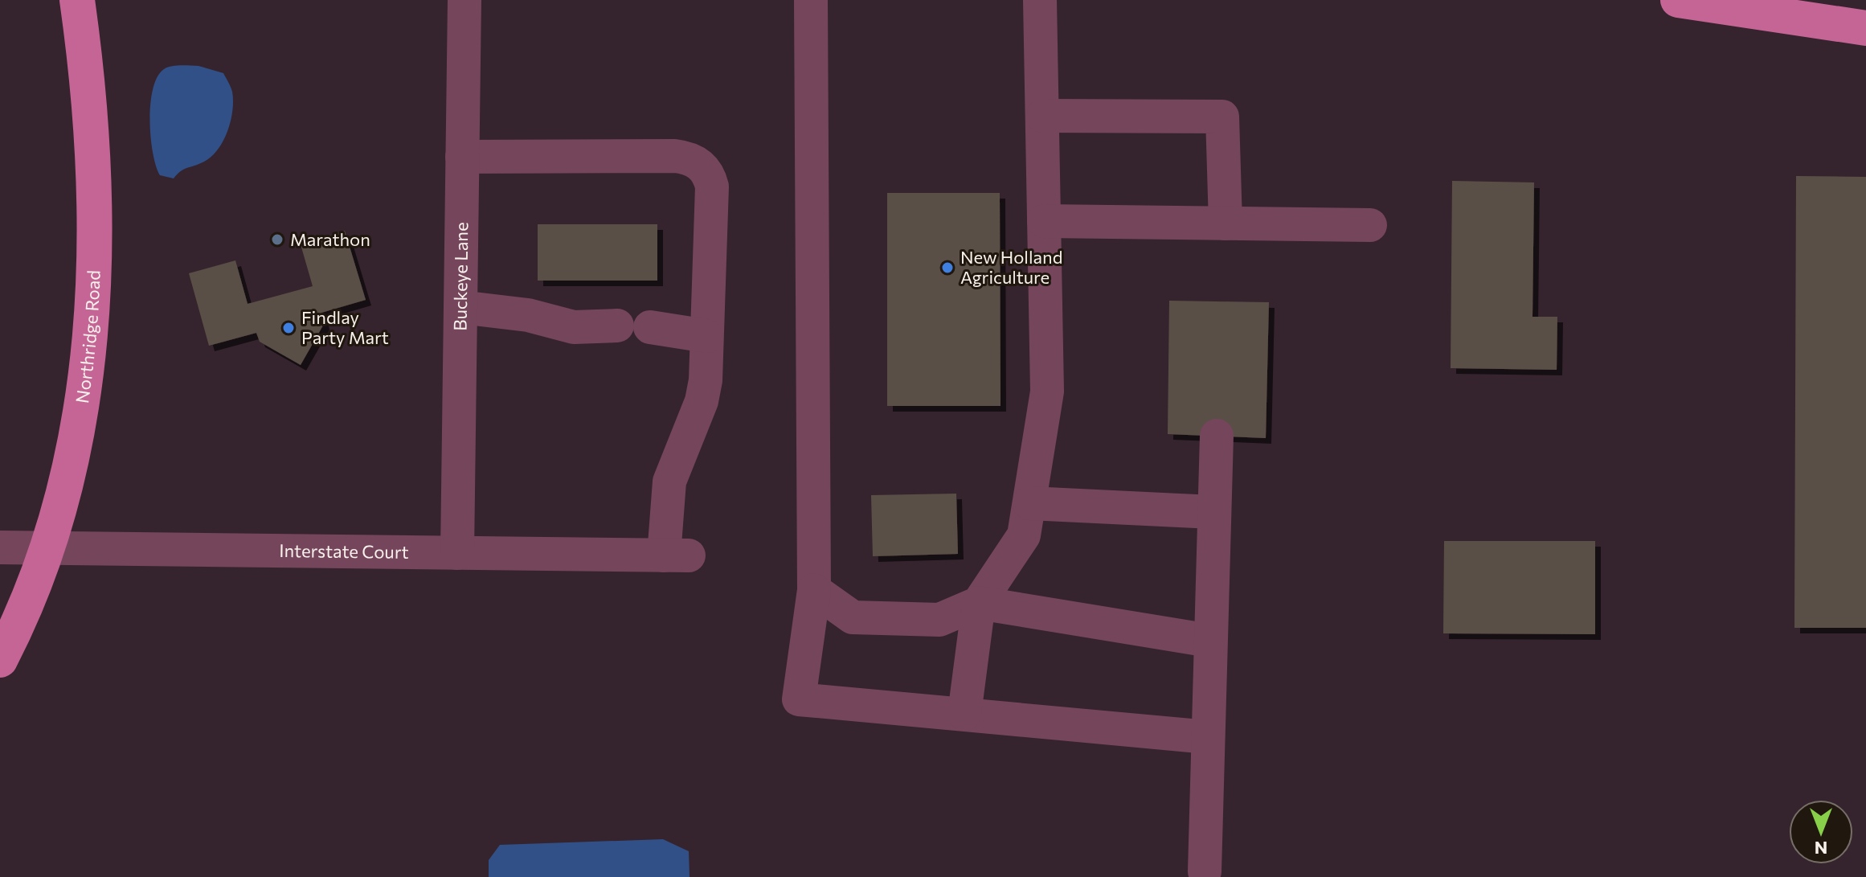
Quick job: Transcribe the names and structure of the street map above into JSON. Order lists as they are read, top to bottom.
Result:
{
  "streets": {
    "main road": ["Northridge Road"],
    "street": ["Buckeye Lane", "Interstate Court"]
  },
  "crossings": [
    ["Buckeye Lane", "Interstate Court"],
    ["Northridge Road", "Interstate Court"]
  ],
  "places": ["Marathon", "New Holland Agriculture", "Findlay Party Mart"],
  "north": "bottom"
}
